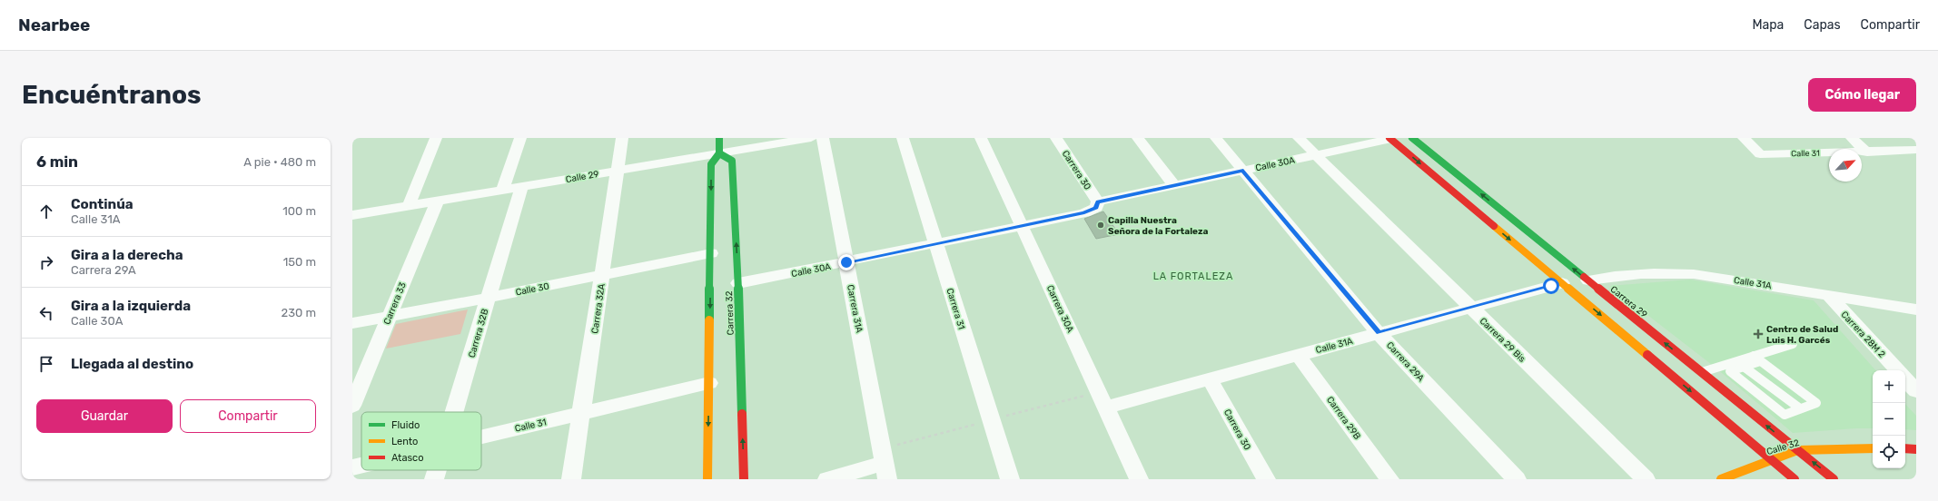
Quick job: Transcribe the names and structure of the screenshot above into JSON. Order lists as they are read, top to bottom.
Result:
{
  "streets": {
    "street": [
      "Calle 31",
      "Calle 30A",
      "Carrera 30",
      "Calle 29",
      "Calle 31A",
      "Calle 30",
      "Carrera 29",
      "Carrera 33",
      "Carrera 32A",
      "Carrera 31A",
      "Carrera 31",
      "Carrera 30A",
      "Carrera 32",
      "Carrera 32B",
      "Carrera 28M 2",
      "Carrera 29 Bis",
      "Carrera 29A",
      "Carrera 29B",
      "Calle 32"
    ]
  },
  "crossings": [
    ["Calle 31", "Carrera 32A"],
    ["Calle 31", "Carrera 32"],
    ["Calle 30A", "Carrera 30"],
    ["Calle 30A", "Carrera 31A"],
    ["Calle 30A", "Carrera 31"],
    ["Calle 30A", "Carrera 30A"],
    ["Calle 30A", "Carrera 32"],
    ["Calle 30A", "Carrera 29 Bis"],
    ["Calle 30A", "Carrera 29A"],
    ["Carrera 30", "Calle 31A"],
    ["Calle 29", "Carrera 33"],
    ["Calle 29", "Carrera 32A"],
    ["Calle 29", "Carrera 32"],
    ["Calle 29", "Carrera 32B"],
    ["Calle 31A", "Carrera 29"],
    ["Calle 31A", "Carrera 30A"],
    ["Calle 31A", "Carrera 28M 2"],
    ["Calle 31A", "Carrera 29 Bis"],
    ["Calle 31A", "Carrera 29A"],
    ["Calle 31A", "Carrera 29B"],
    ["Calle 30", "Carrera 33"],
    ["Calle 30", "Carrera 32A"],
    ["Calle 30", "Carrera 32"],
    ["Calle 30", "Carrera 32B"],
    ["Carrera 29", "Calle 32"]
  ],
  "districts": ["LA FORTALEZA"],
  "places": {
    "other": ["Capilla Nuestra Señora de la Fortaleza"],
    "health": ["Centro de Salud Luis H. Garcés"]
  },
  "legend": ["Fluido", "Lento", "Atasco"],
  "north": "top right",
  "page": {
    "header": "Nearbee",
    "nav": ["Mapa", "Capas", "Compartir"],
    "buttons": [
      "Cómo llegar",
      ["Guardar", "Compartir"]
    ],
    "title": "Encuéntranos",
    "heading": ["6 min", "A pie · 480 m"],
    "list": [
      ["Continúa", "Calle 31A", "100 m"],
      ["Gira a la derecha", "Carrera 29A", "150 m"],
      ["Gira a la izquierda", "Calle 30A", "230 m"],
      "Llegada al destino"
    ],
    "map_buttons": ["+", "−"]
  }
}
